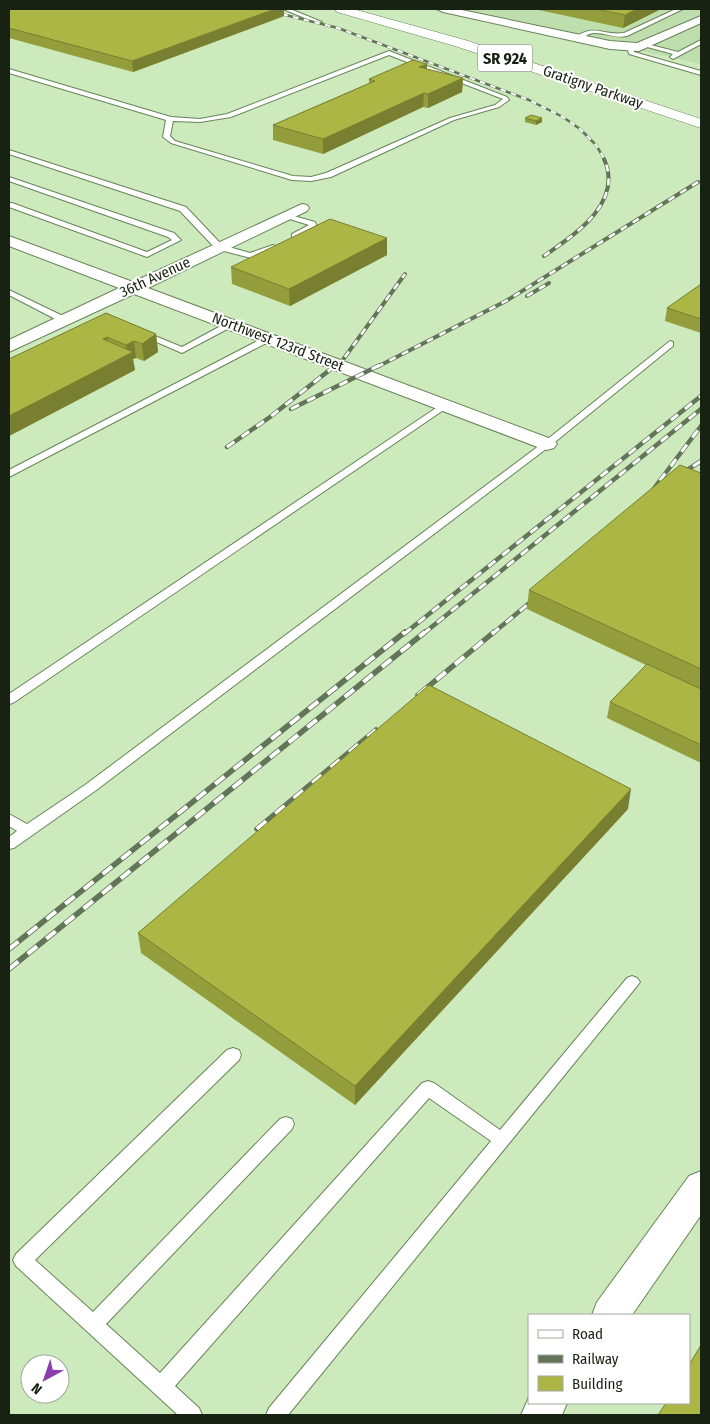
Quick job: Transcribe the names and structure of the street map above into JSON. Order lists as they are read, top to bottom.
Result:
{
  "streets": {
    "highway": ["SR 924", "Gratigny Parkway"],
    "street": ["36th Avenue", "Northwest 123rd Street"]
  },
  "crossings": [
    ["36th Avenue", "Northwest 123rd Street"]
  ],
  "legend": ["Road", "Railway", "Building"],
  "north": "bottom left"
}
